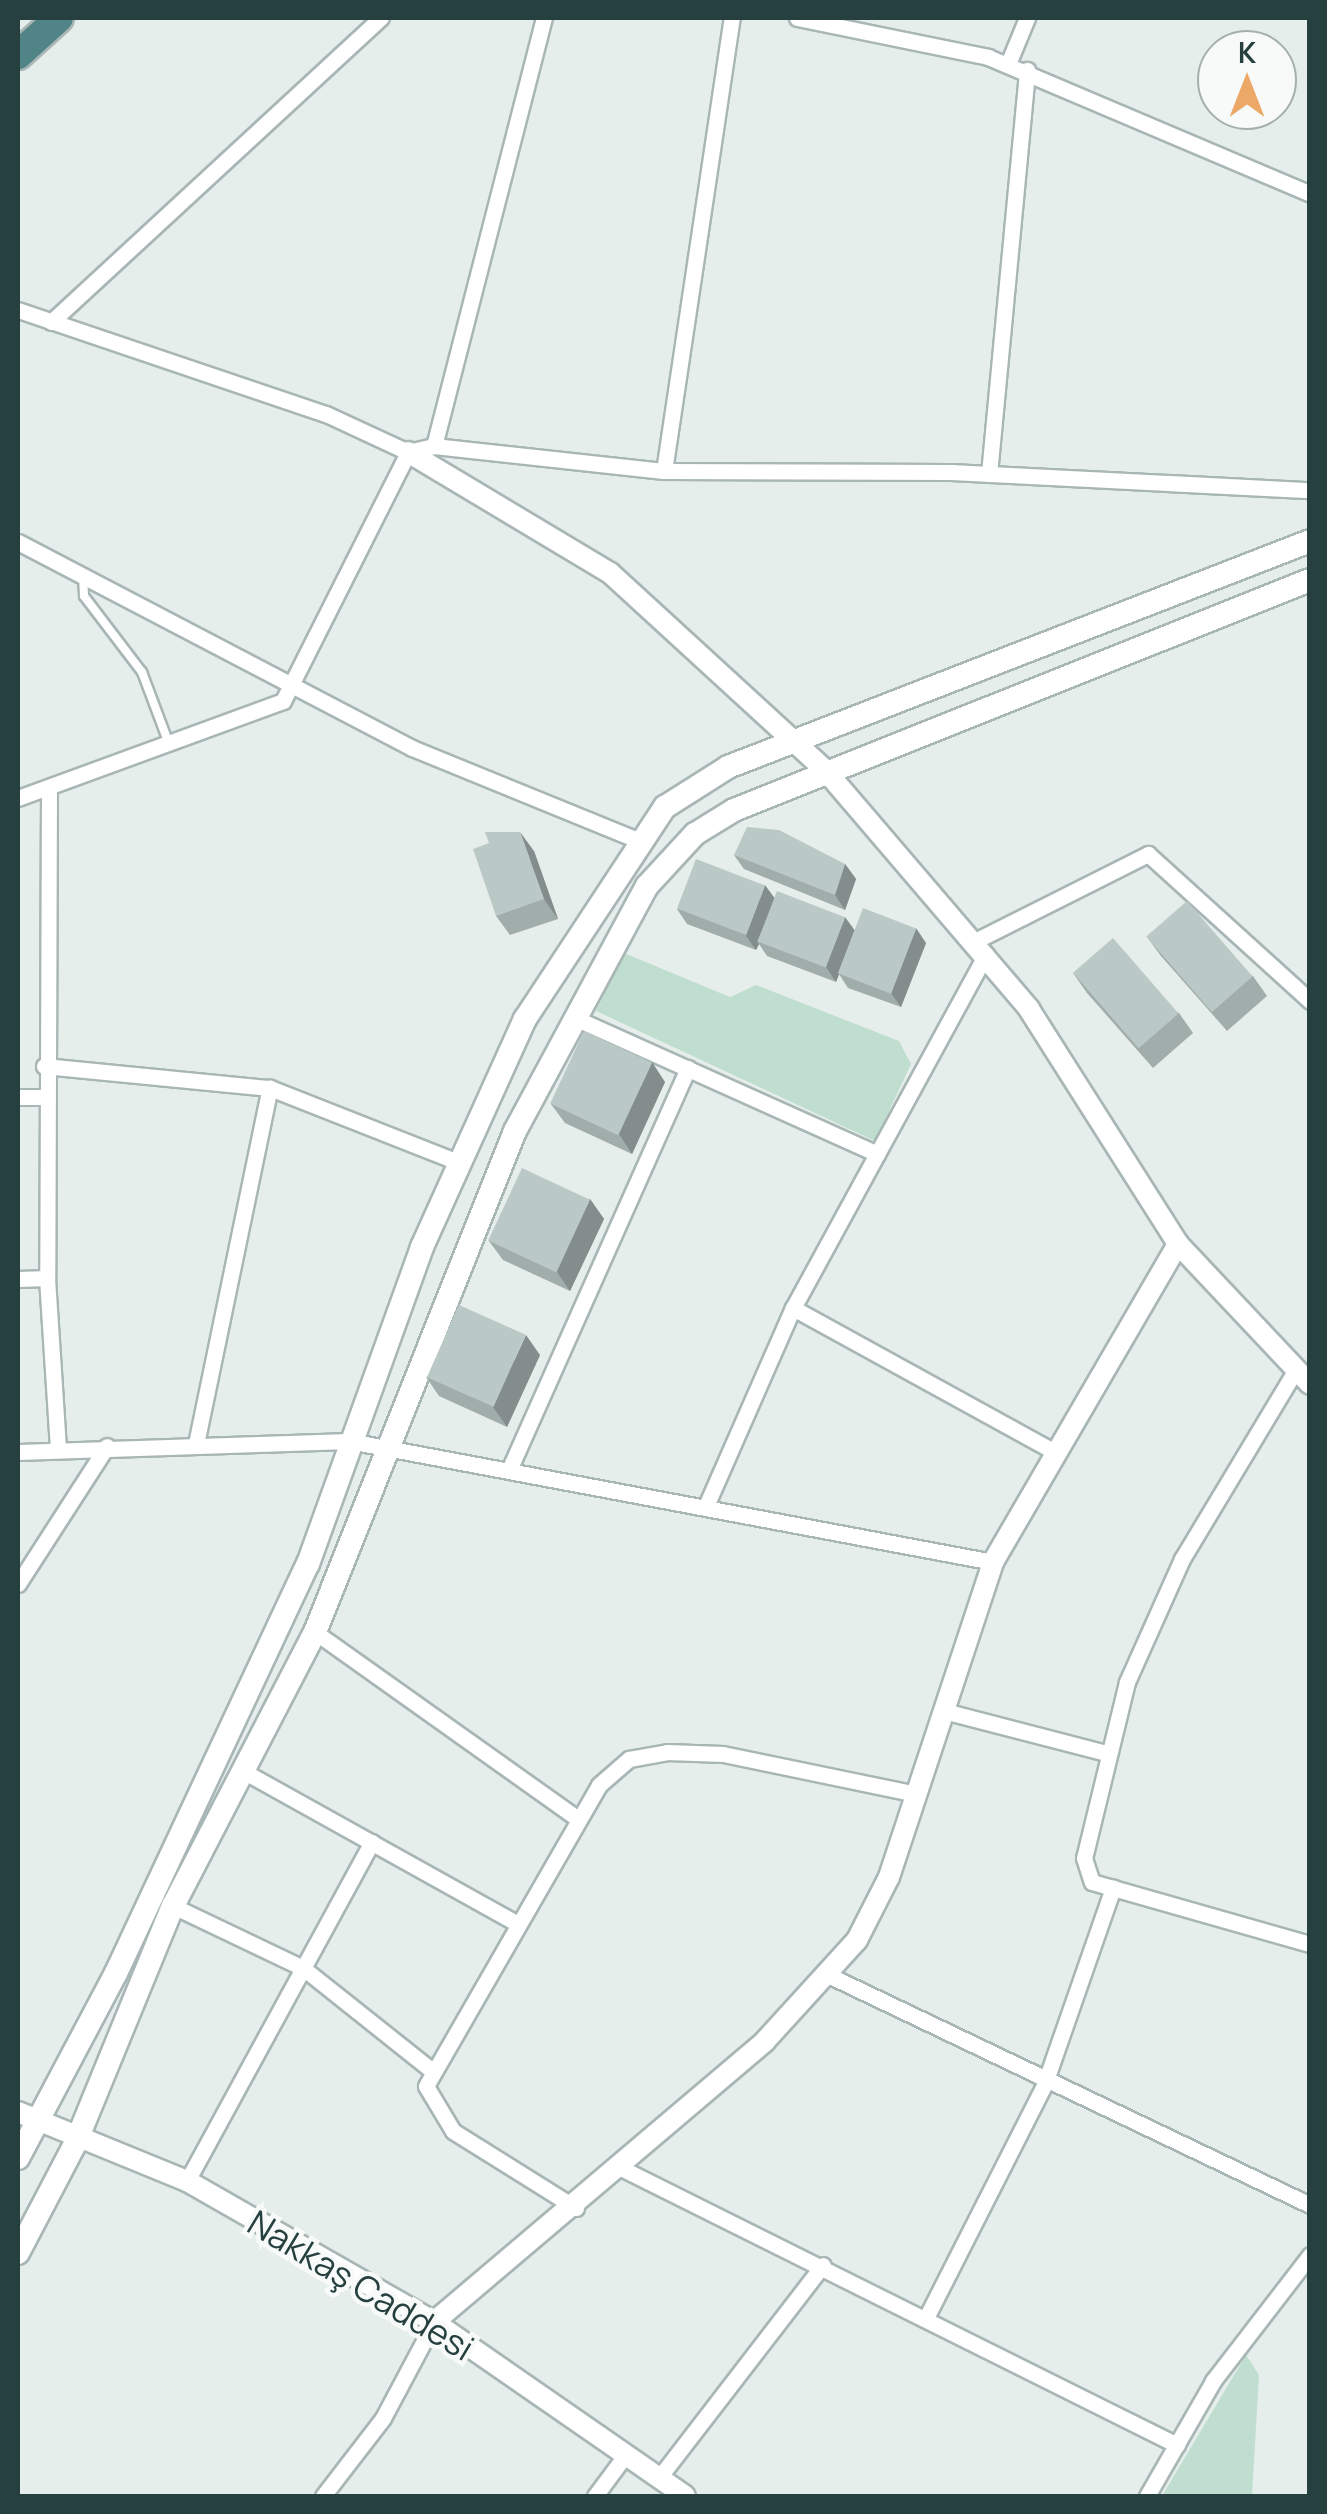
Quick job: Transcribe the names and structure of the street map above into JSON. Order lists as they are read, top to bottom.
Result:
{
  "streets": {
    "street": ["Nakkaş Caddesi"]
  },
  "north": "top"
}
